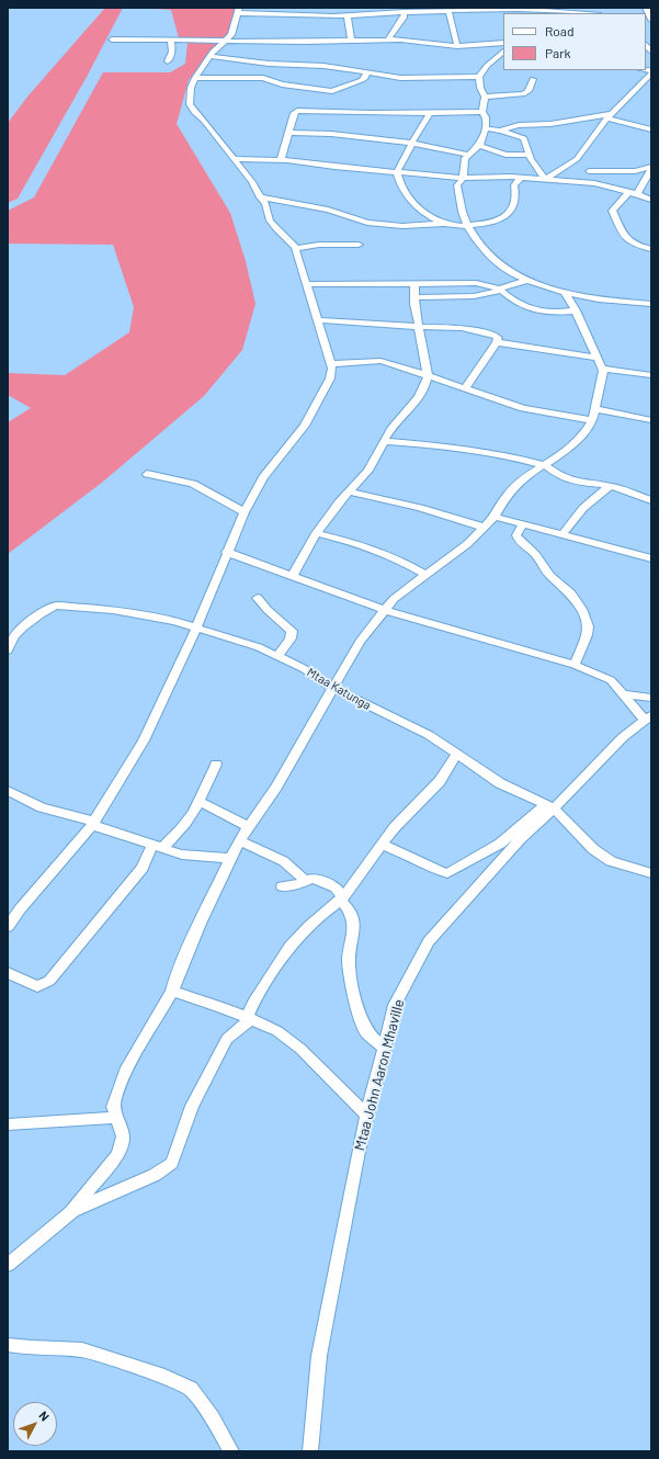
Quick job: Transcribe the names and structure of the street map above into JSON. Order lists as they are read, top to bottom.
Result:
{
  "streets": {
    "street": ["Mtaa Katunga", "Mtaa John Aaron Mhaville"]
  },
  "crossings": [
    ["Mtaa Katunga", "Mtaa John Aaron Mhaville"]
  ],
  "legend": ["Road", "Park"],
  "north": "top right"
}
